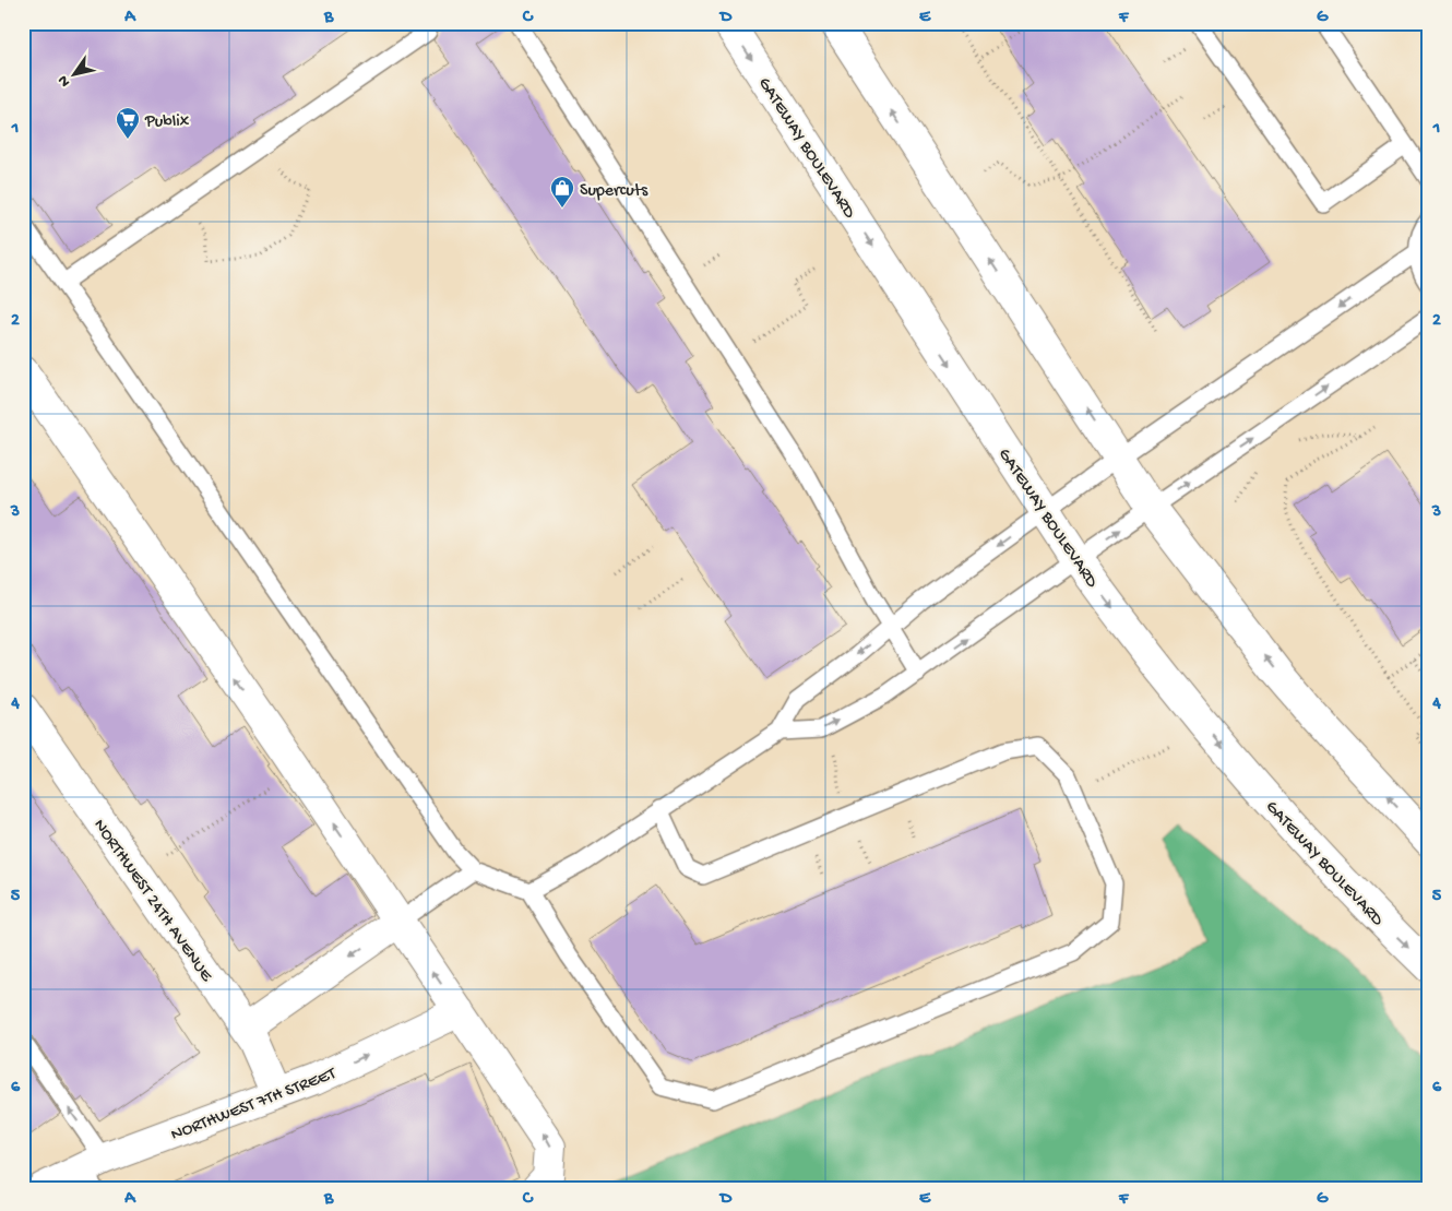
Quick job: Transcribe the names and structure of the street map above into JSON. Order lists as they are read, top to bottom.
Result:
{
  "streets": {
    "main road": ["GATEWAY BOULEVARD", "NORTHWEST 24TH AVENUE", "NORTHWEST 7TH STREET"]
  },
  "crossings": [
    ["NORTHWEST 24TH AVENUE", "NORTHWEST 7TH STREET"]
  ],
  "places": {
    "supermarket": ["Publix"],
    "shop": ["Supercuts"]
  },
  "north": "bottom left",
  "grid": {
    "columns": [
      "A",
      "B",
      "C",
      "D",
      "E",
      "F",
      "G"
    ],
    "rows": [
      "1",
      "2",
      "3",
      "4",
      "5",
      "6"
    ]
  }
}
